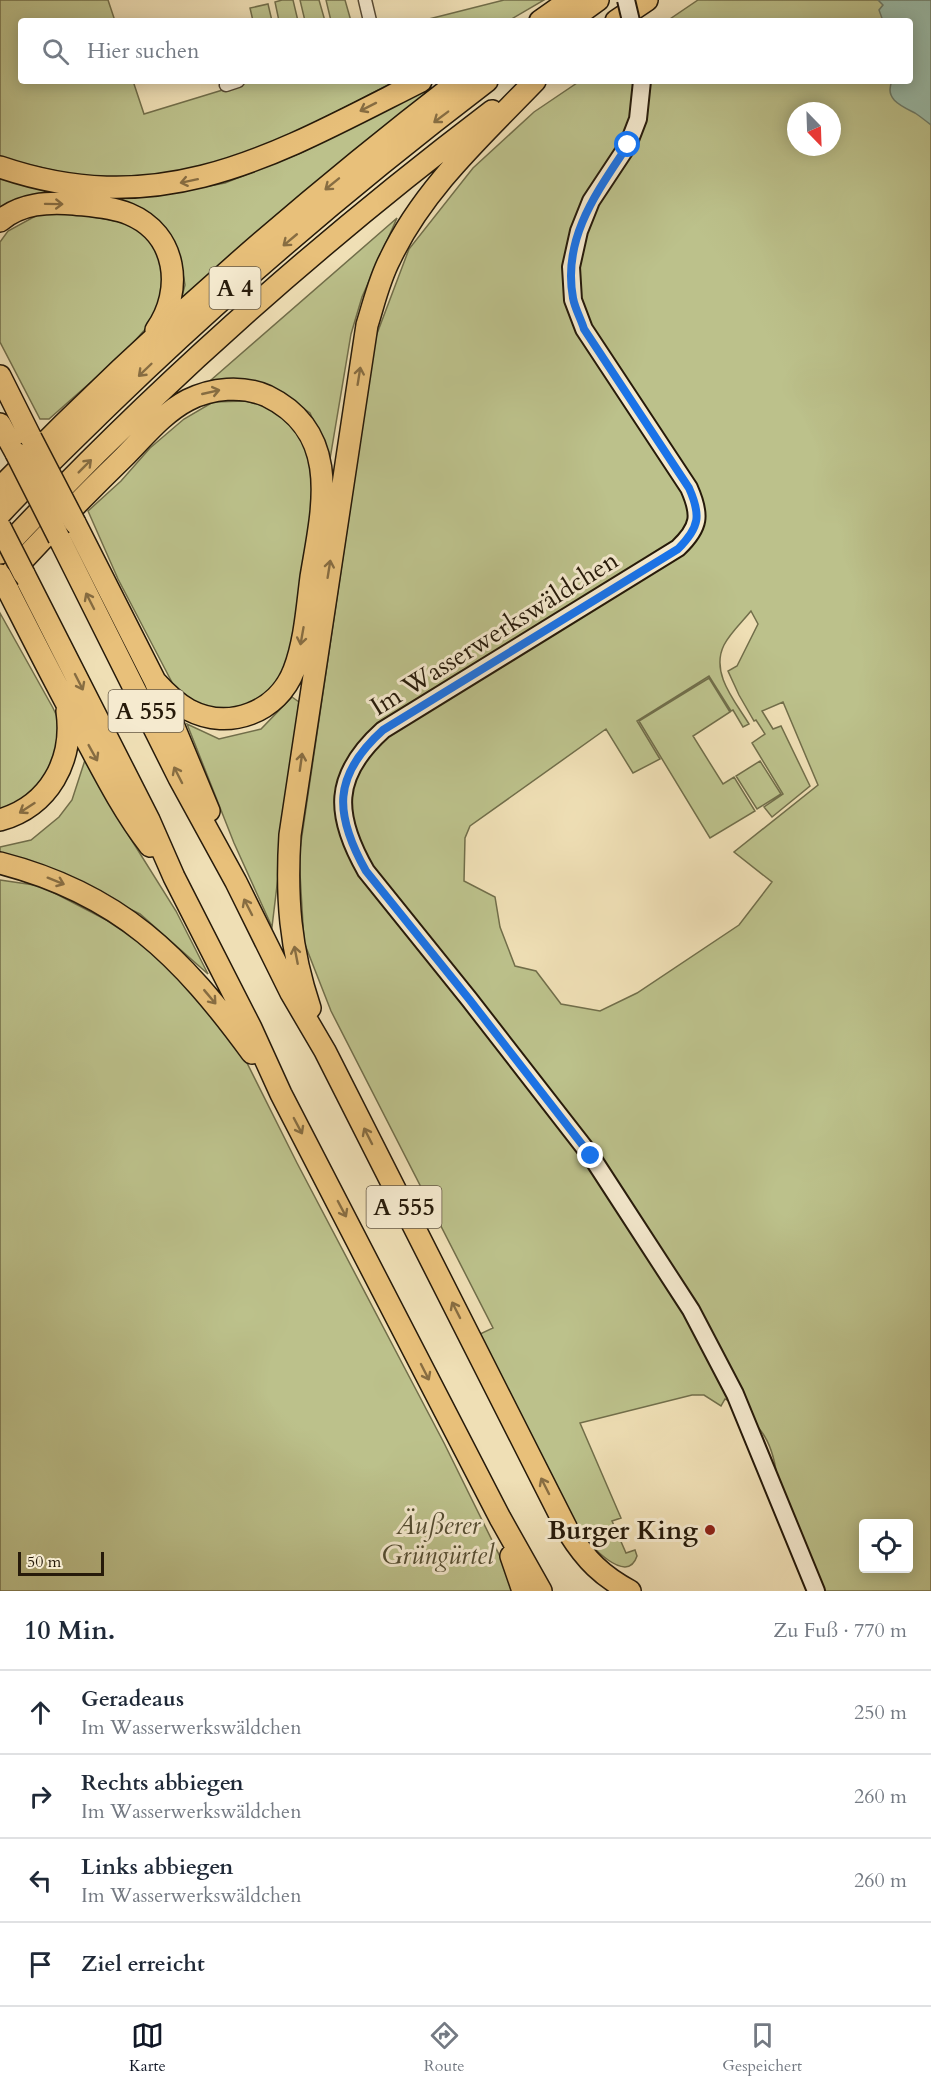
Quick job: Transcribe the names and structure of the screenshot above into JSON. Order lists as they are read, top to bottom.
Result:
{
  "streets": {
    "highway": ["A 4", "A 555"],
    "street": ["Im Wasserwerkswäldchen"]
  },
  "parks": ["Äußerer Grüngürtel"],
  "places": ["Burger King"],
  "scale_bar": "50 m",
  "north": "bottom right",
  "page": {
    "search": "Hier suchen",
    "scale": "50 m",
    "heading": ["10 Min.", "Zu Fuß · 770 m"],
    "list": [
      ["Geradeaus", "Im Wasserwerkswäldchen", "250 m"],
      ["Rechts abbiegen", "Im Wasserwerkswäldchen", "260 m"],
      ["Links abbiegen", "Im Wasserwerkswäldchen", "260 m"],
      "Ziel erreicht"
    ],
    "nav": ["Karte", "Route", "Gespeichert"]
  }
}
